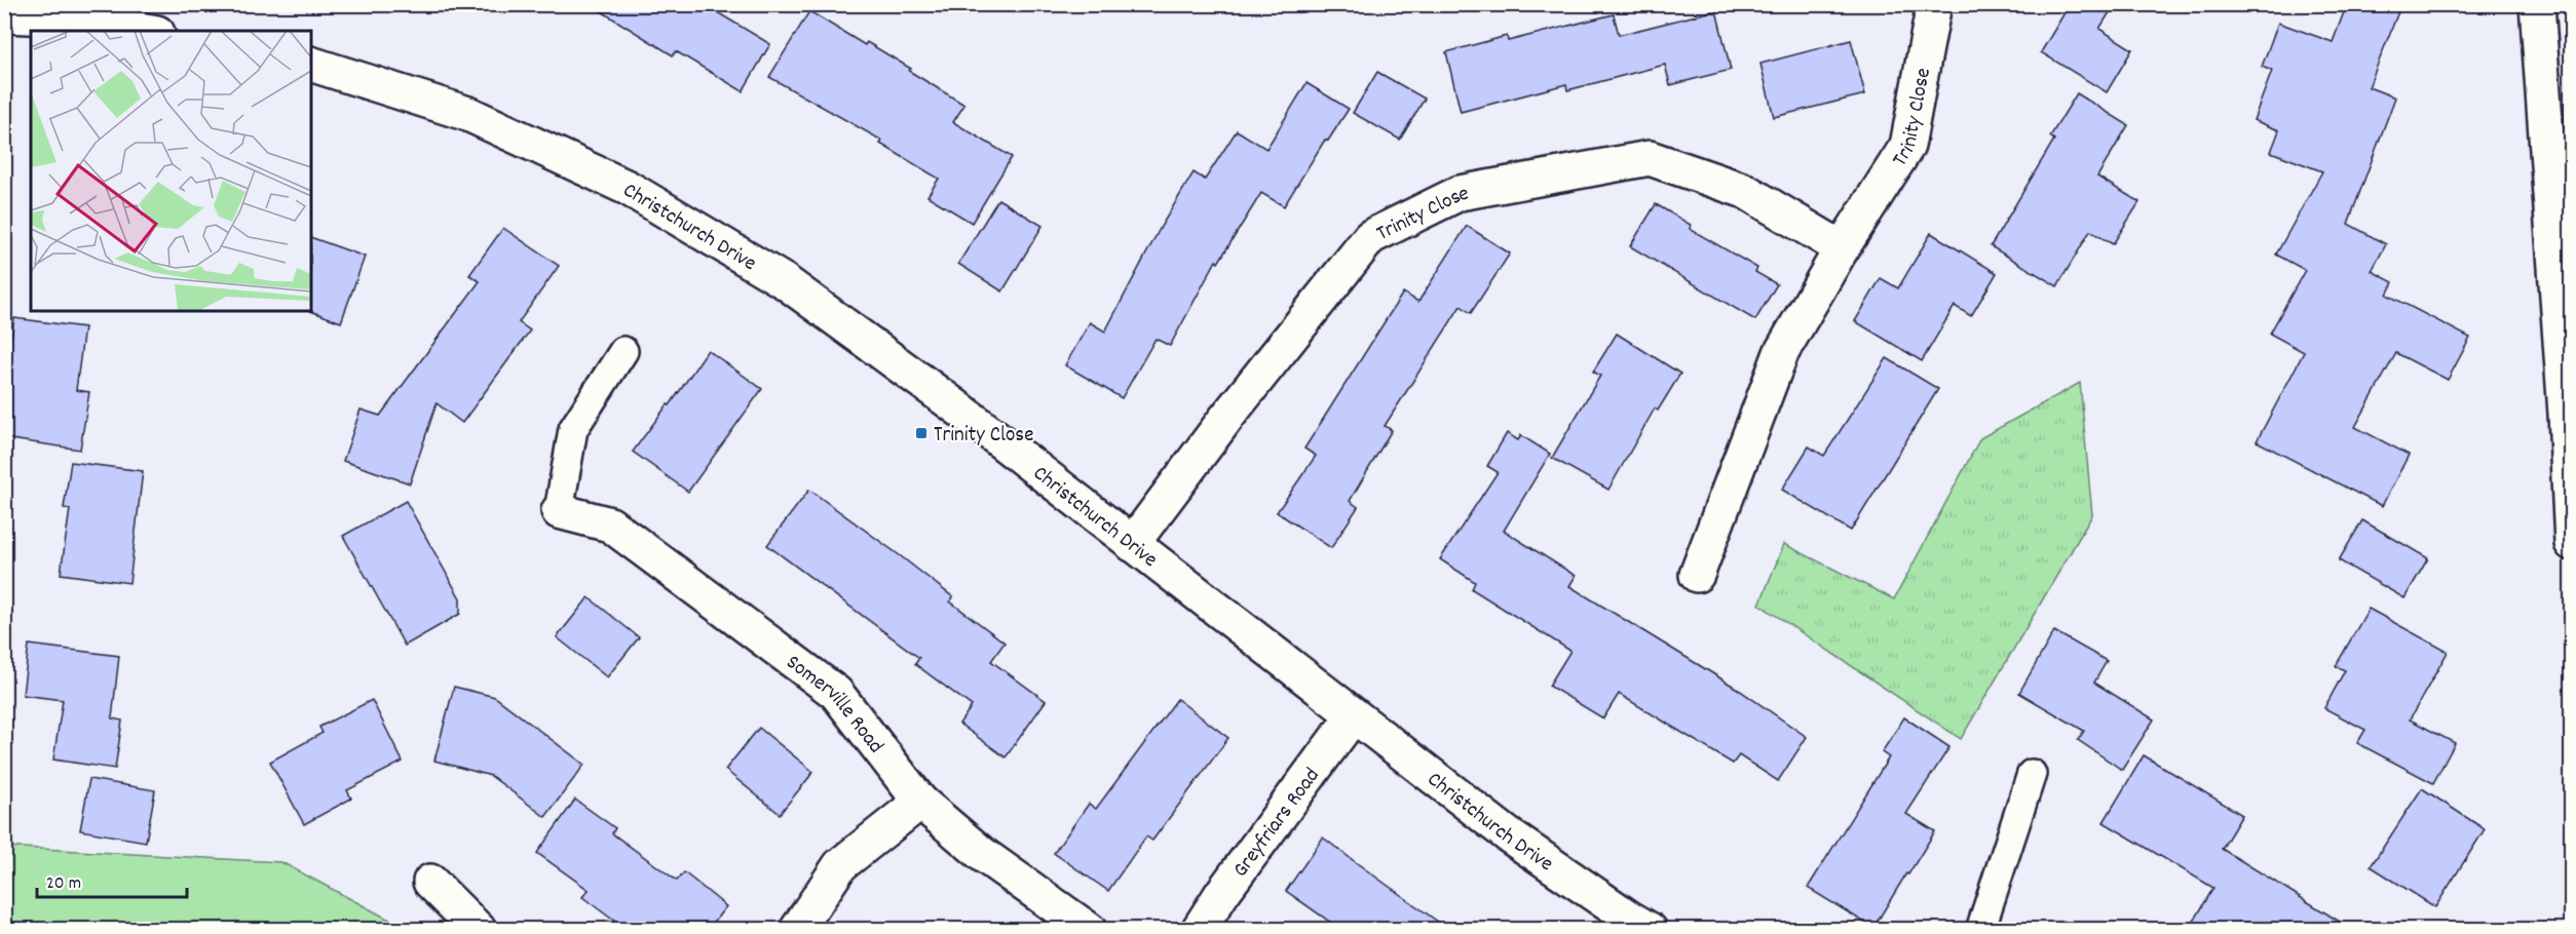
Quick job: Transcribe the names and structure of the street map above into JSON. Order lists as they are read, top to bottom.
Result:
{
  "streets": {
    "street": [
      "Trinity Close",
      "Christchurch Drive",
      "Somerville Road",
      "Greyfriars Road"
    ]
  },
  "crossings": [
    ["Trinity Close", "Christchurch Drive"],
    ["Christchurch Drive", "Greyfriars Road"]
  ],
  "places": {
    "transit": ["Trinity Close"]
  },
  "scale_bar": "20 m"
}
